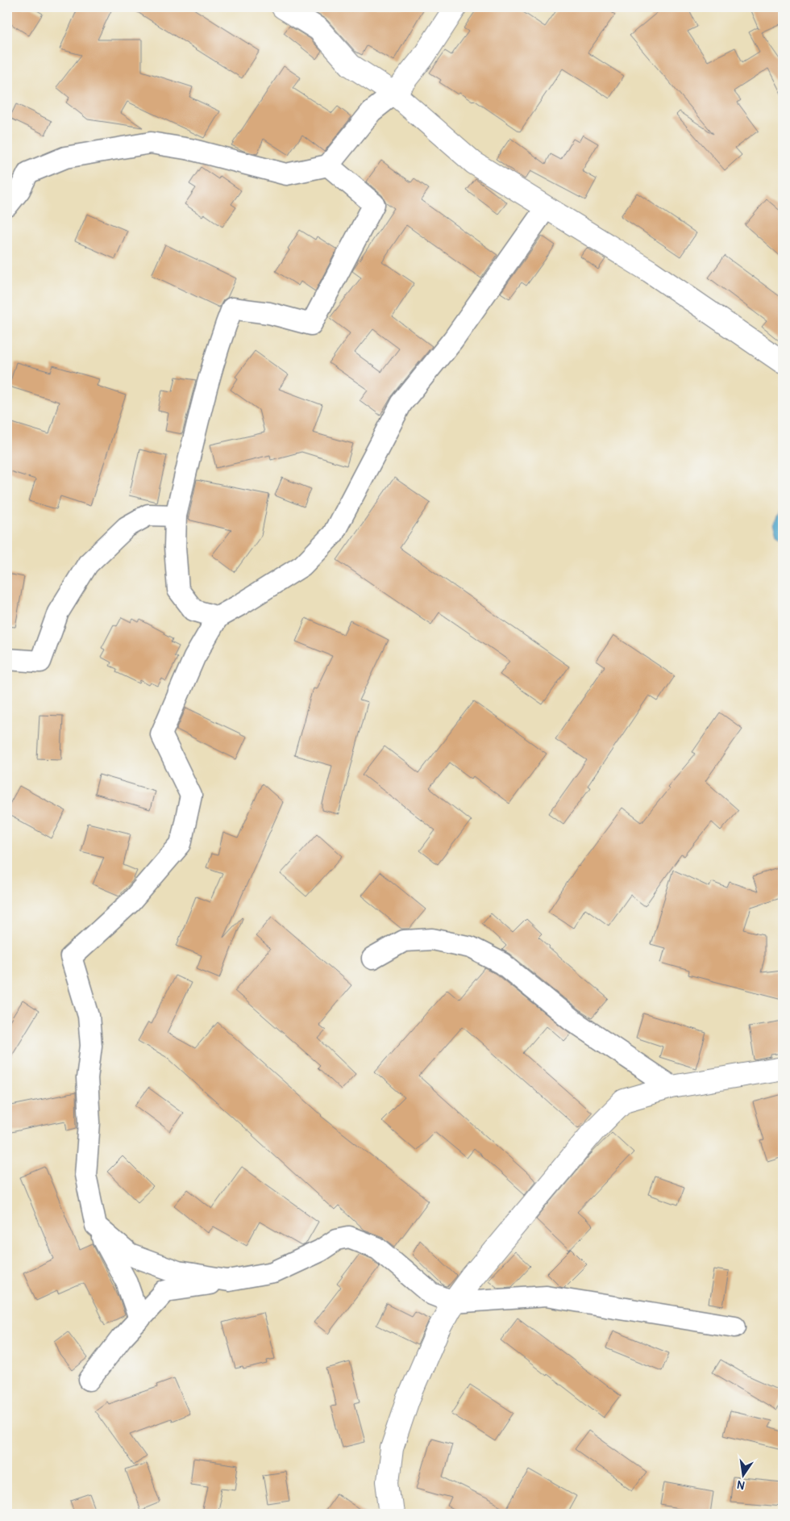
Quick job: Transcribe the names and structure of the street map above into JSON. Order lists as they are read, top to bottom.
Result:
{
  "north": "bottom"
}
